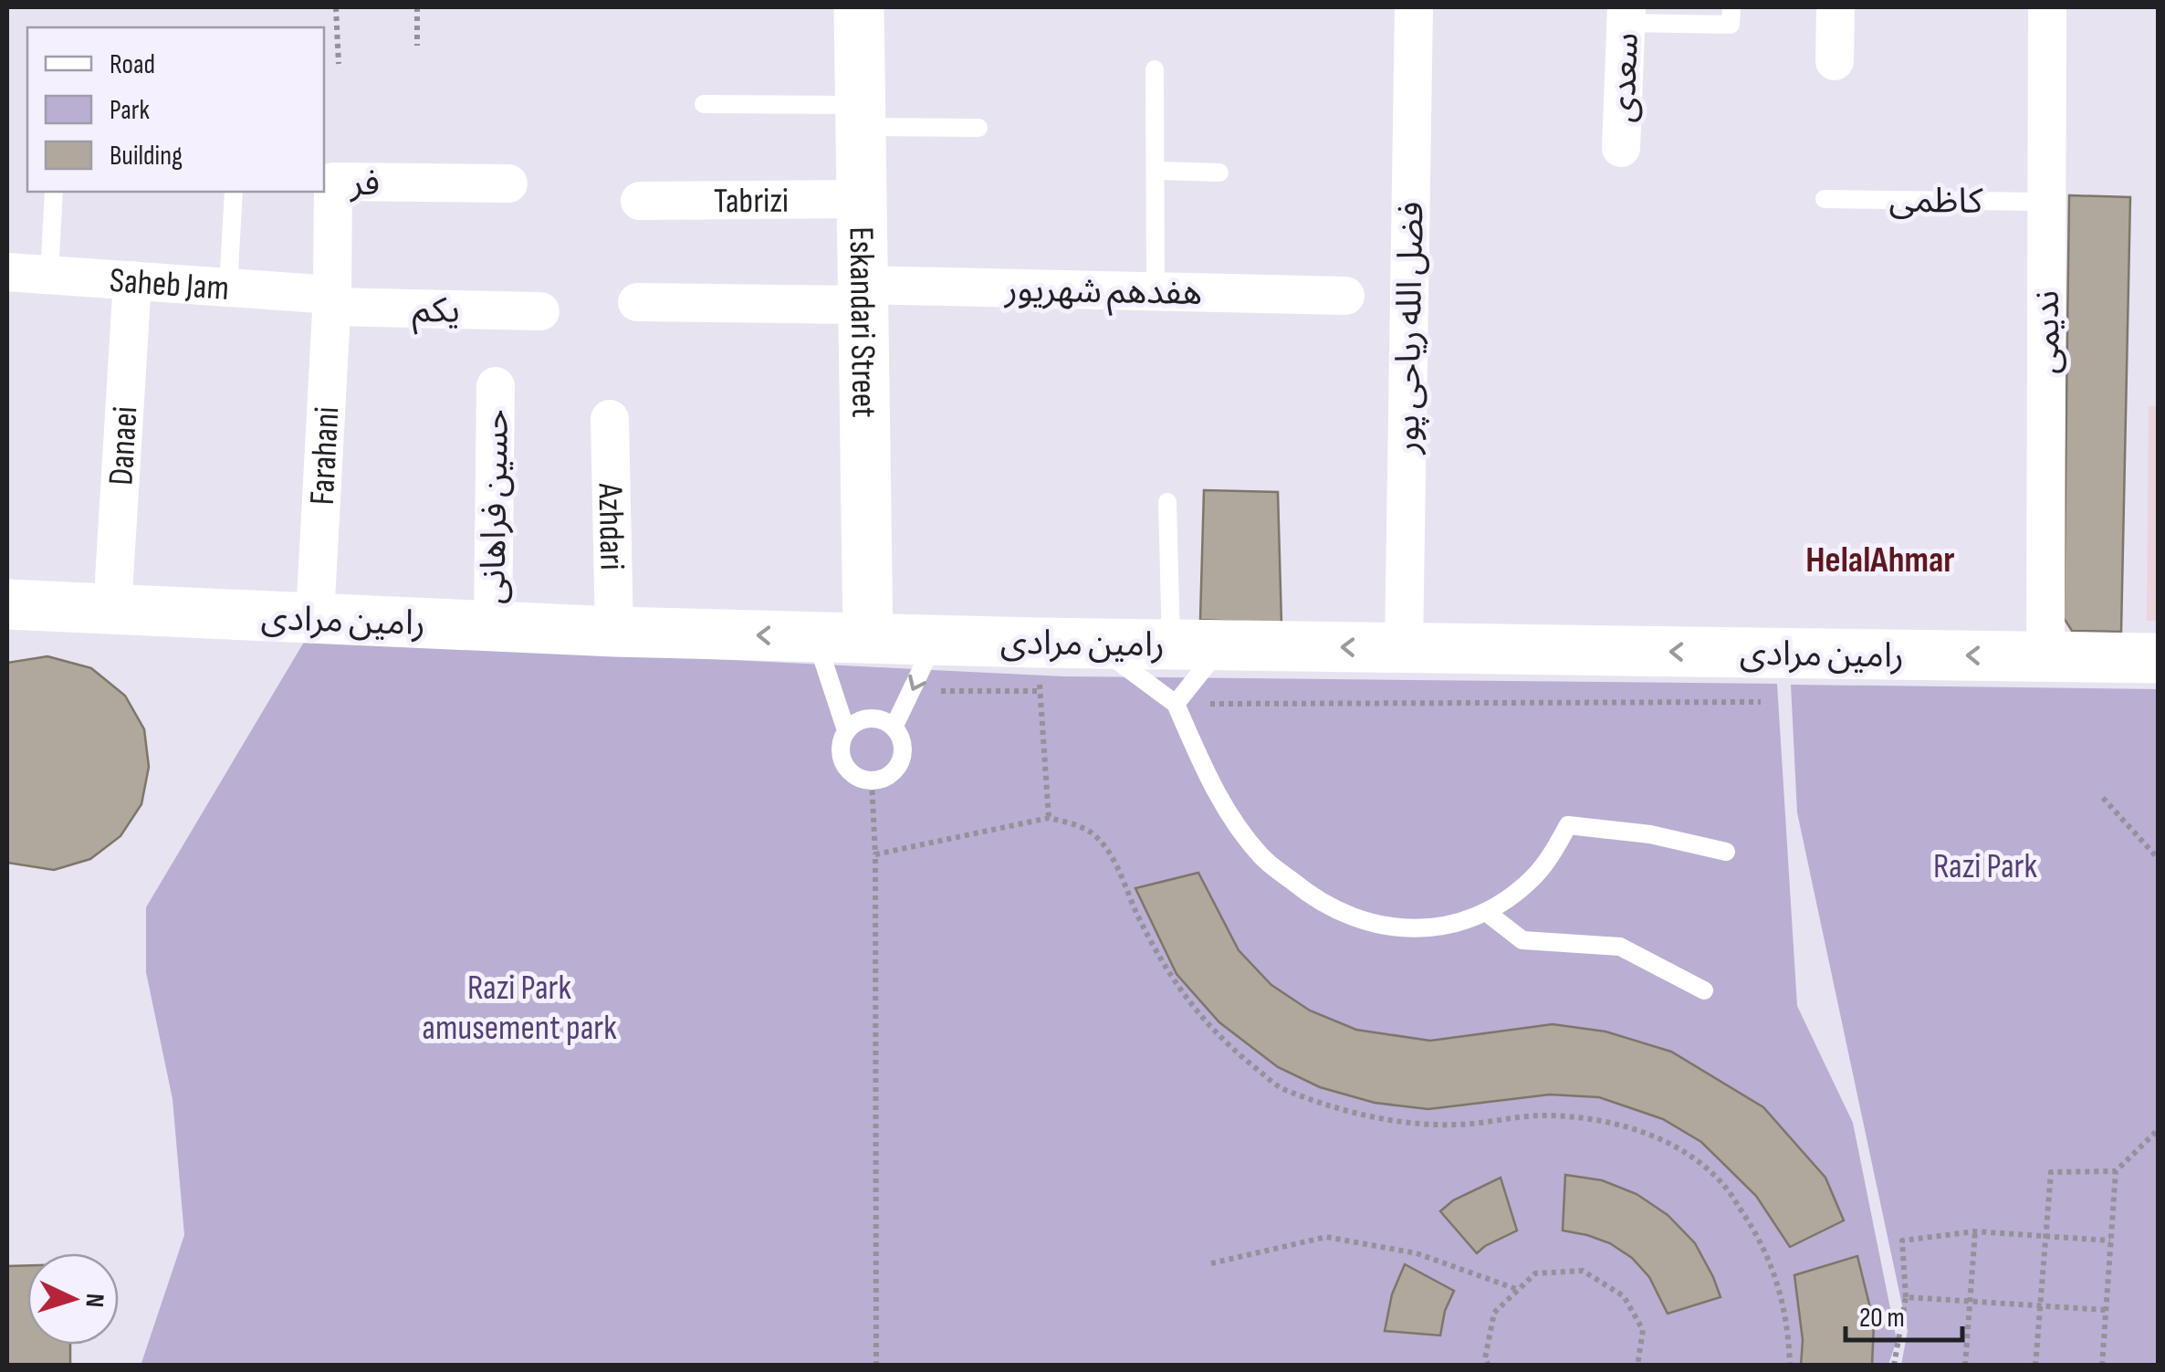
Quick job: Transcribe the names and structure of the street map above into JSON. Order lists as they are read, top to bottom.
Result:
{
  "streets": {
    "street": [
      "سعدی",
      "فر",
      "Tabrizi",
      "Saheb Jam",
      "هفدهم شهریور",
      "یکم",
      "Eskandari Street",
      "فضل الله ریاحی پور",
      "ندیمی",
      "Danaei",
      "Farahani",
      "حسین فراهانی",
      "Azhdari",
      "رامین مرادی"
    ],
    "lane": ["کاظمی"]
  },
  "crossings": [
    ["فر", "Saheb Jam"],
    ["فر", "یکم"],
    ["فر", "Farahani"],
    ["Tabrizi", "Eskandari Street"],
    ["کاظمی", "ندیمی"],
    ["Saheb Jam", "یکم"],
    ["Saheb Jam", "Danaei"],
    ["Saheb Jam", "Farahani"],
    ["هفدهم شهریور", "Eskandari Street"],
    ["یکم", "Farahani"],
    ["Eskandari Street", "رامین مرادی"],
    ["فضل الله ریاحی پور", "رامین مرادی"],
    ["ندیمی", "رامین مرادی"],
    ["Danaei", "رامین مرادی"],
    ["Farahani", "رامین مرادی"],
    ["حسین فراهانی", "رامین مرادی"],
    ["Azhdari", "رامین مرادی"]
  ],
  "one_way": ["رامین مرادی"],
  "districts": ["HelalAhmar"],
  "parks": ["Razi Park", "Razi Park amusement park"],
  "legend": ["Road", "Park", "Building"],
  "scale_bar": "20 m",
  "north": "right"
}
